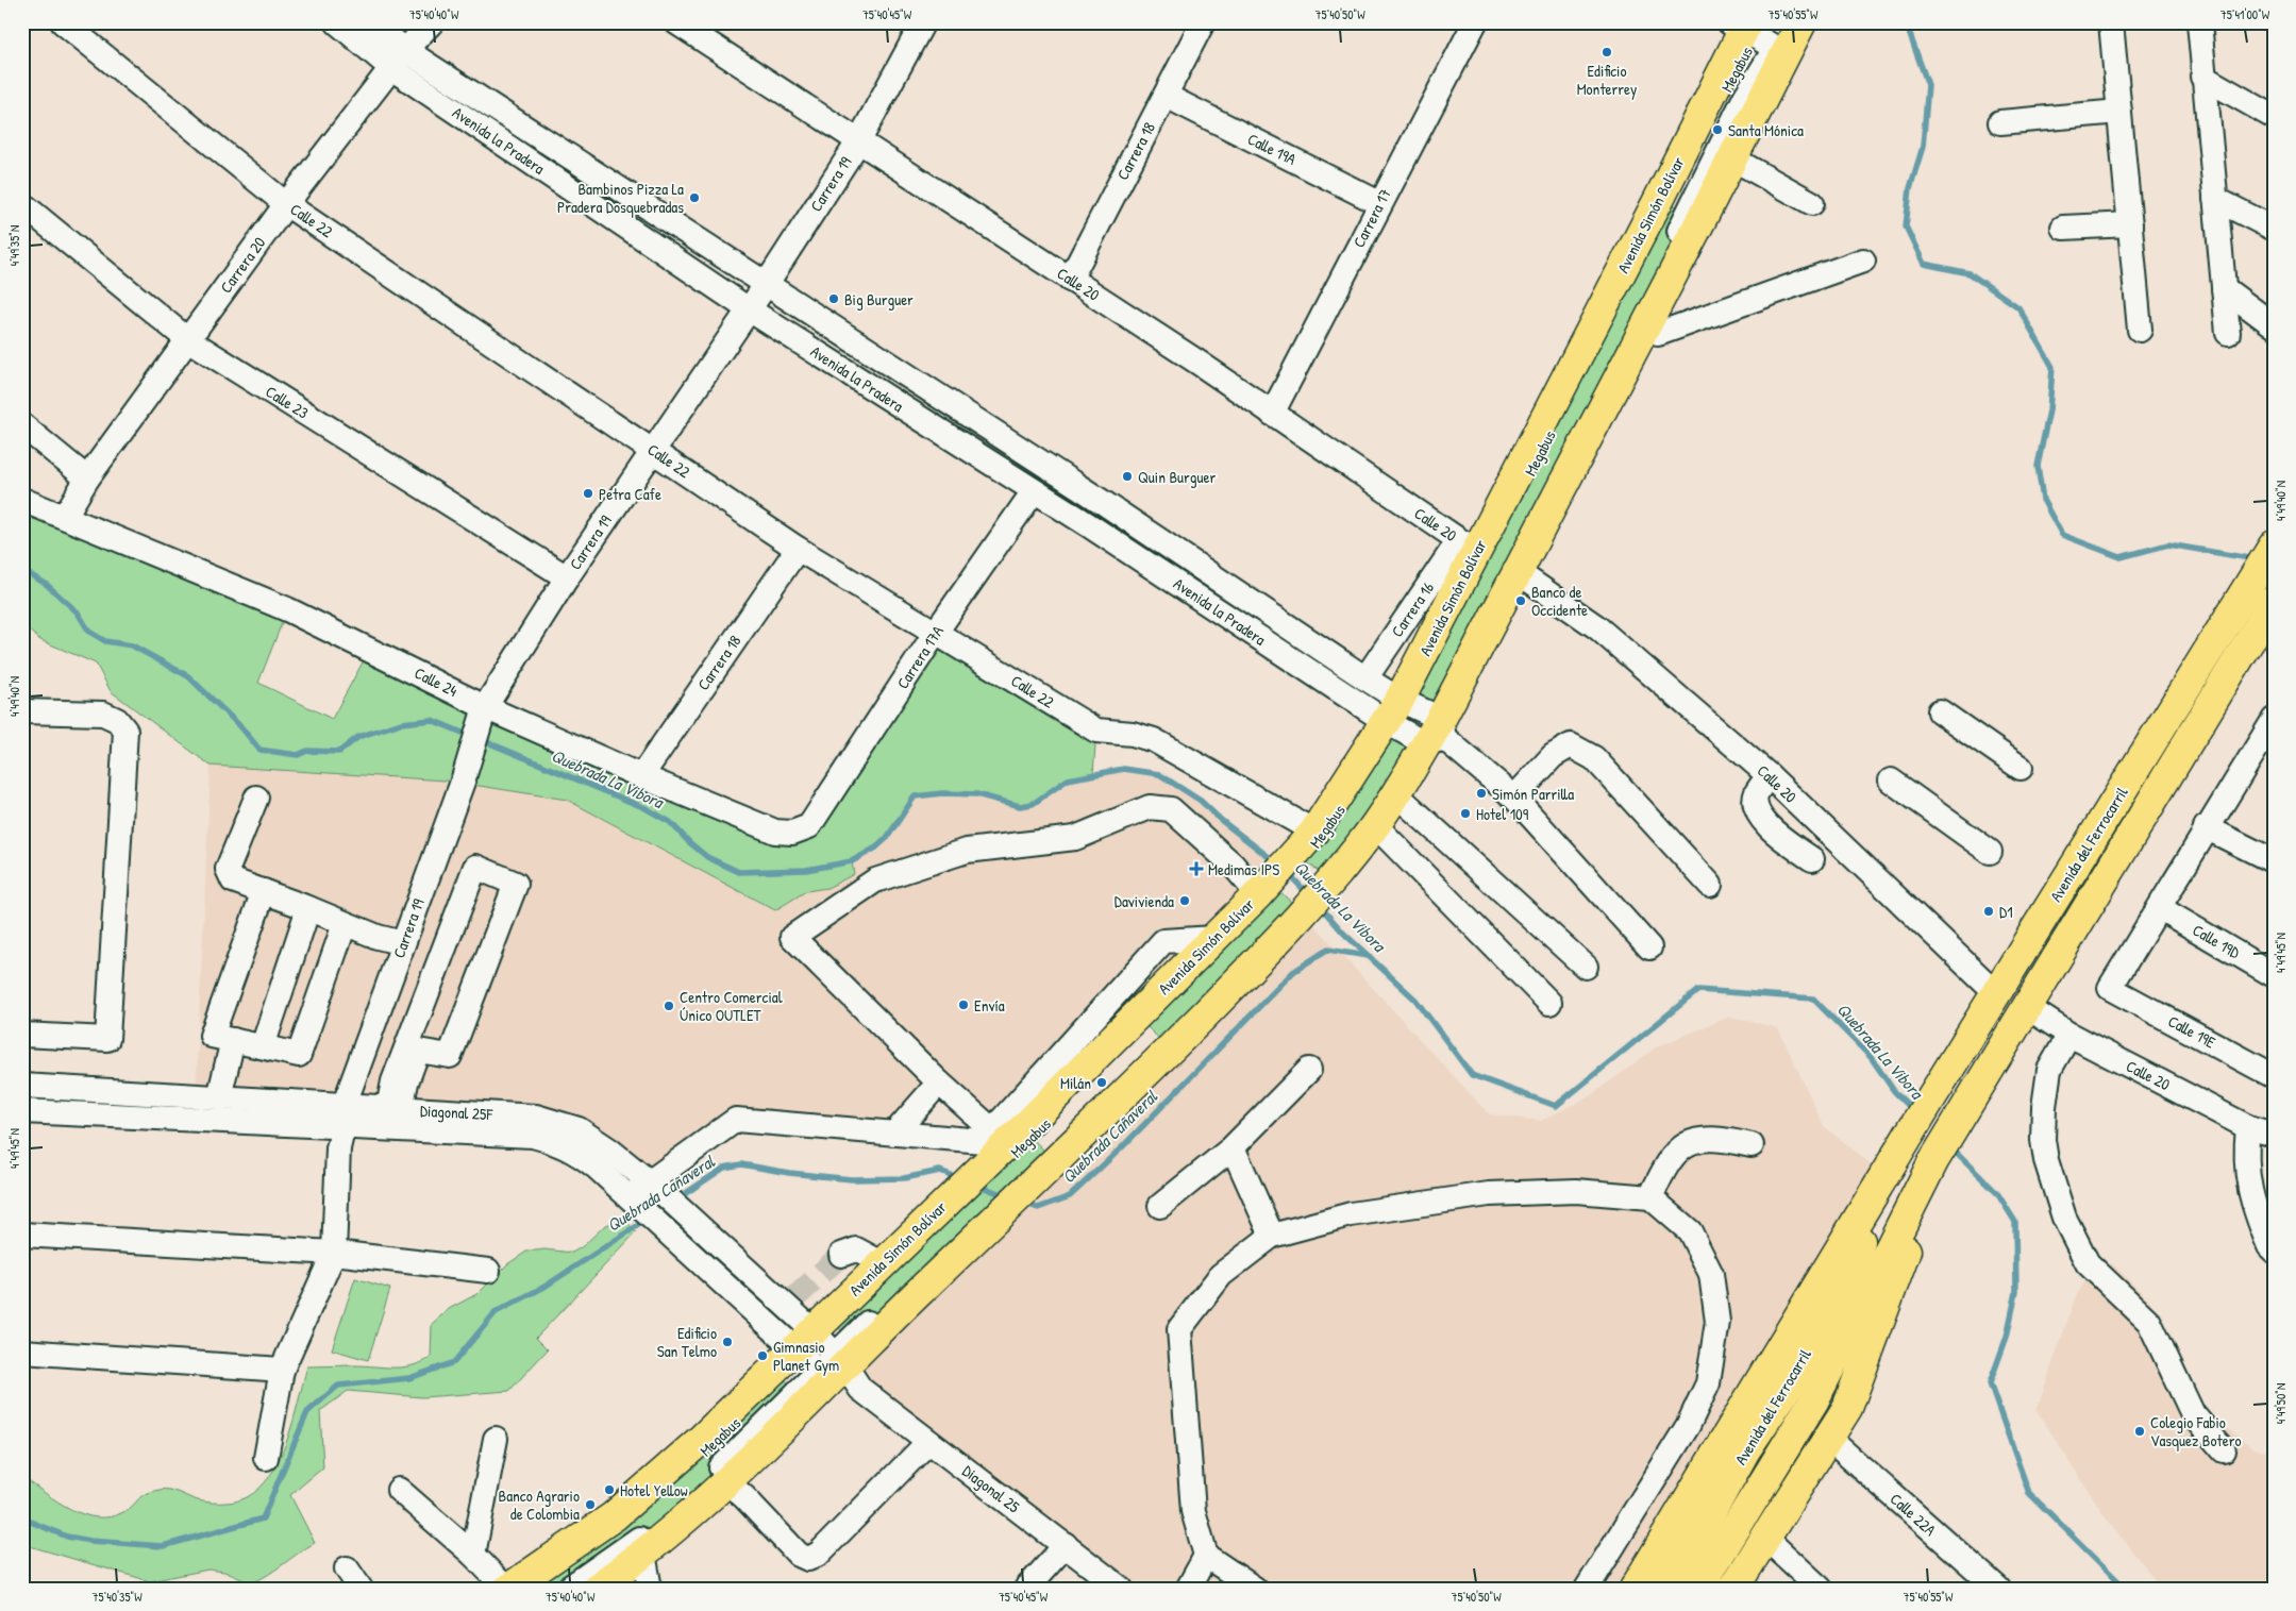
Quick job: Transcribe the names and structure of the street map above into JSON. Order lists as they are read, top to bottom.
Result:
{
  "streets": {
    "main road": ["Avenida Simón Bolívar", "Avenida del Ferrocarril"],
    "street": [
      "Megabus",
      "Avenida la Pradera",
      "Calle 19A",
      "Carrera 18",
      "Carrera 19",
      "Carrera 17",
      "Calle 22",
      "Carrera 20",
      "Calle 20",
      "Calle 23",
      "Carrera 16",
      "Carrera 17A",
      "Calle 24",
      "Calle 19D",
      "Calle 19E",
      "Diagonal 25F",
      "Diagonal 25",
      "Calle 22A"
    ]
  },
  "crossings": [
    ["Megabus", "Avenida la Pradera"],
    ["Megabus", "Avenida Simón Bolívar"],
    ["Megabus", "Diagonal 25F"],
    ["Megabus", "Diagonal 25"],
    ["Avenida la Pradera", "Carrera 19"],
    ["Avenida la Pradera", "Avenida Simón Bolívar"],
    ["Avenida la Pradera", "Carrera 20"],
    ["Avenida la Pradera", "Carrera 16"],
    ["Avenida la Pradera", "Carrera 17A"],
    ["Calle 19A", "Carrera 18"],
    ["Calle 19A", "Carrera 17"],
    ["Carrera 18", "Calle 22"],
    ["Carrera 18", "Calle 20"],
    ["Carrera 18", "Calle 24"],
    ["Carrera 19", "Calle 22"],
    ["Carrera 19", "Calle 20"],
    ["Carrera 19", "Calle 23"],
    ["Carrera 19", "Calle 24"],
    ["Carrera 19", "Diagonal 25F"],
    ["Avenida Simón Bolívar", "Calle 22"],
    ["Avenida Simón Bolívar", "Calle 20"],
    ["Avenida Simón Bolívar", "Carrera 16"],
    ["Avenida Simón Bolívar", "Diagonal 25F"],
    ["Avenida Simón Bolívar", "Diagonal 25"],
    ["Carrera 17", "Calle 20"],
    ["Calle 22", "Carrera 20"],
    ["Calle 22", "Carrera 17A"],
    ["Carrera 20", "Calle 23"],
    ["Carrera 20", "Calle 24"],
    ["Calle 20", "Carrera 16"],
    ["Calle 20", "Avenida del Ferrocarril"],
    ["Carrera 17A", "Calle 24"],
    ["Calle 19D", "Calle 19E"],
    ["Diagonal 25F", "Diagonal 25"]
  ],
  "water": ["Quebrada La Vibora", "Quebrada Cañaveral"],
  "places": {
    "other": [
      "Edificio Monterrey",
      "Santa Mónica",
      "Bambinos Pizza La Pradera Dosquebradas",
      "Big Burguer",
      "Quin Burguer",
      "Petra Cafe",
      "Banco de Occidente",
      "Simón Parrilla",
      "Hotel 109",
      "Davivienda",
      "D1",
      "Envía",
      "Centro Comercial Único OUTLET",
      "Milán",
      "Edificio San Telmo",
      "Gimnasio Planet Gym",
      "Colegio Fabio Vasquez Botero",
      "Hotel Yellow",
      "Banco Agrario de Colombia"
    ],
    "health": ["Medimas IPS"]
  },
  "coordinates": [
    "75°40'40\"W",
    "75°40'45\"W",
    "75°40'50\"W",
    "75°40'55\"W",
    "75°41'00\"W",
    "4°49'35\"N",
    "4°49'40\"N",
    "4°49'45\"N",
    "4°49'50\"N",
    "75°40'35\"W"
  ]
}
